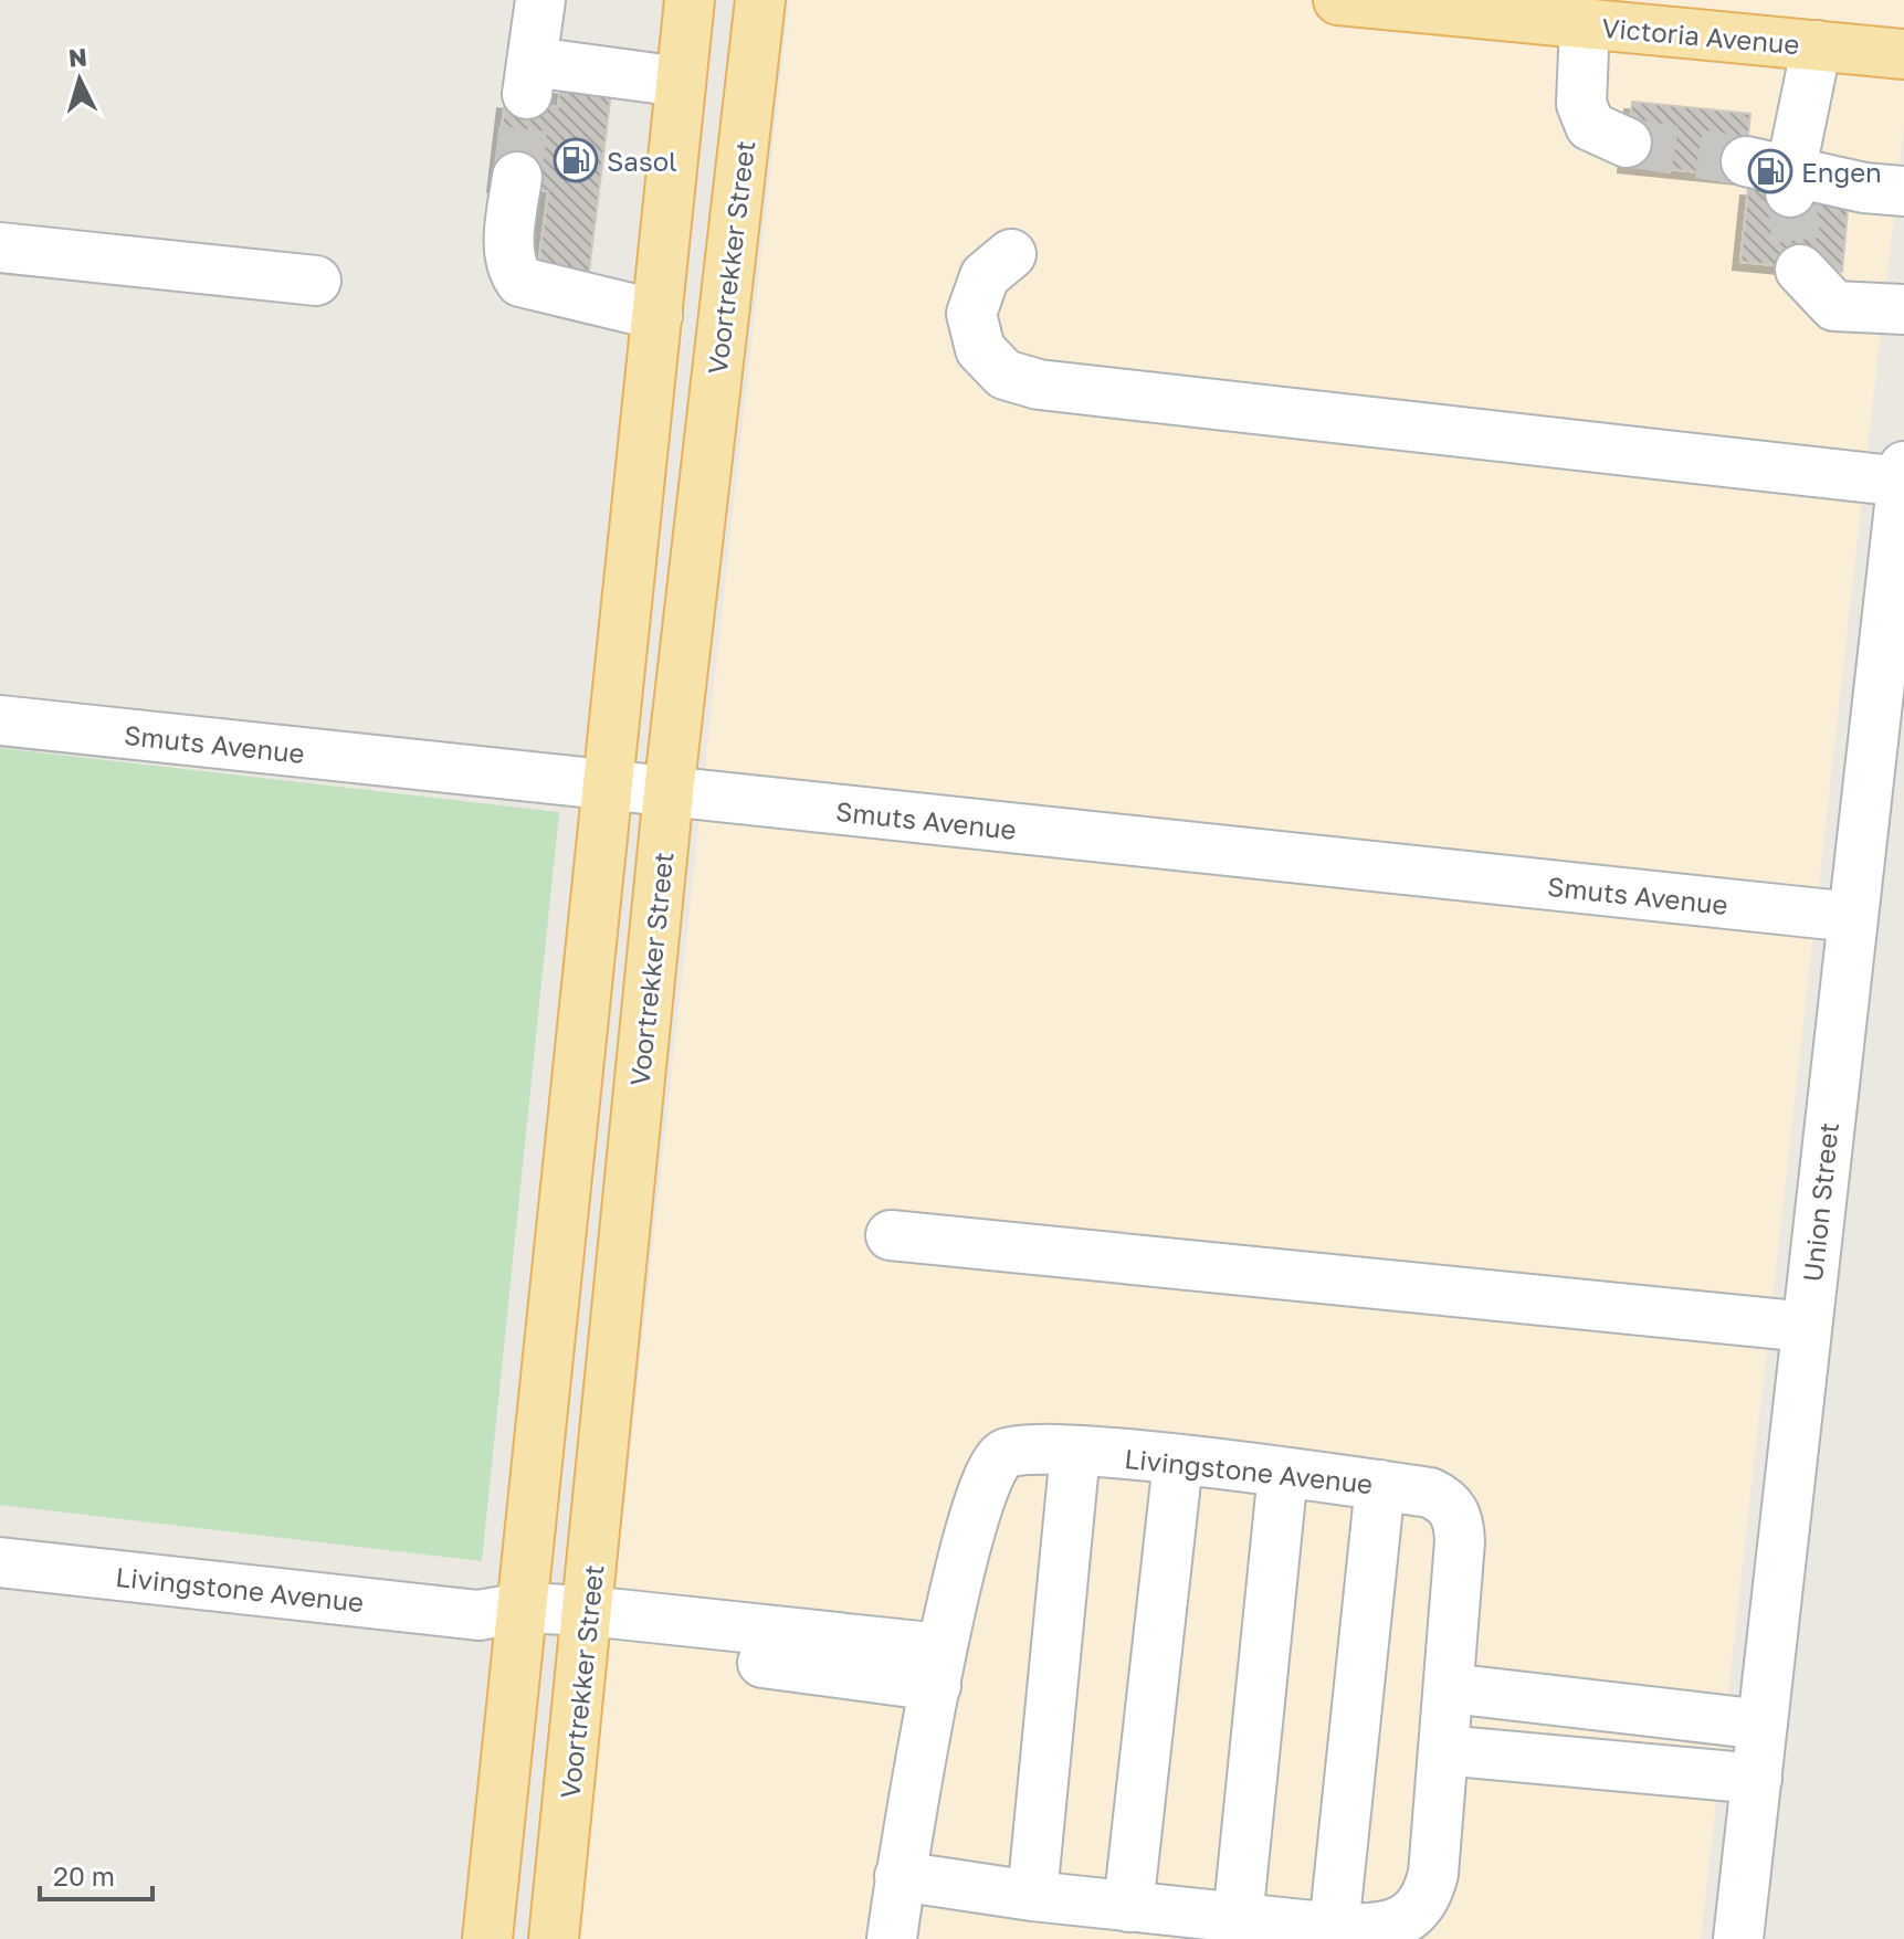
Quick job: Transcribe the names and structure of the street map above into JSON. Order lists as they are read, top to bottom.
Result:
{
  "streets": {
    "main road": ["Victoria Avenue", "Voortrekker Street"],
    "street": ["Smuts Avenue", "Union Street", "Livingstone Avenue"]
  },
  "crossings": [
    ["Voortrekker Street", "Smuts Avenue"],
    ["Voortrekker Street", "Livingstone Avenue"],
    ["Smuts Avenue", "Union Street"]
  ],
  "places": {
    "fuel station": ["Sasol", "Engen"]
  },
  "scale_bar": "20 m",
  "north": "top"
}
